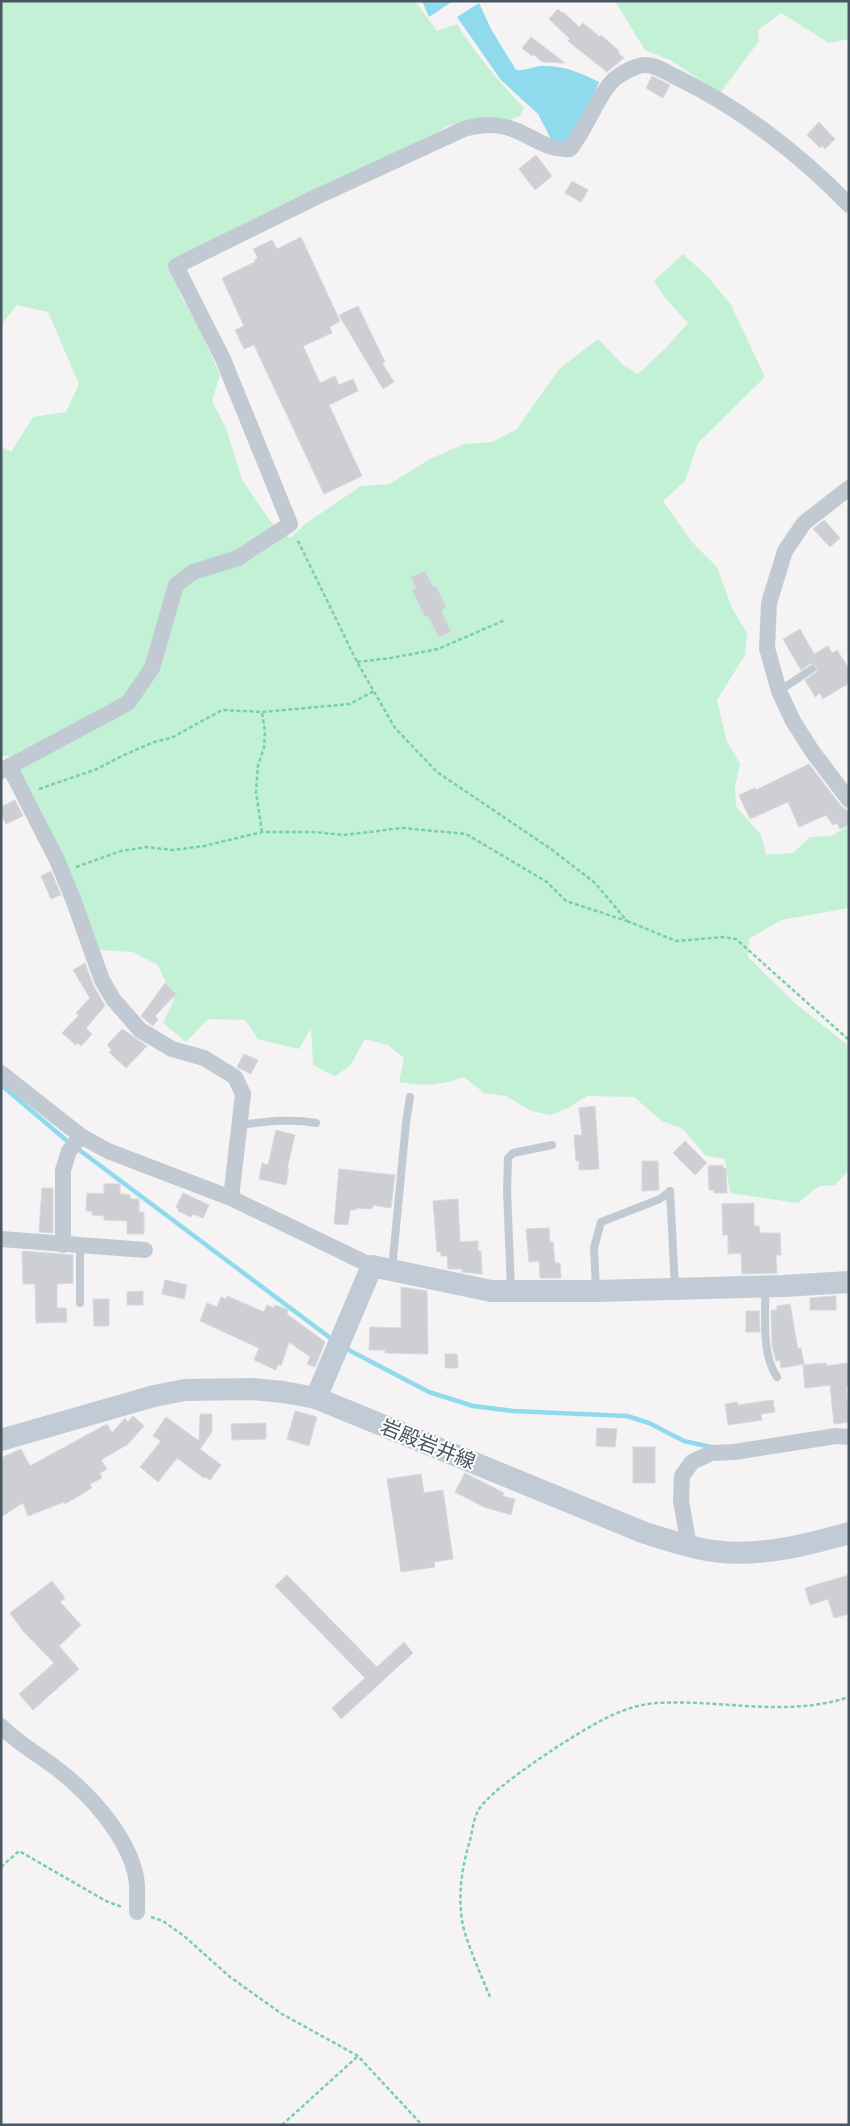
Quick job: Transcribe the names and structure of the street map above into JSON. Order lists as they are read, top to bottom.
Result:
{
  "streets": {
    "main road": ["岩殿岩井線"]
  }
}
